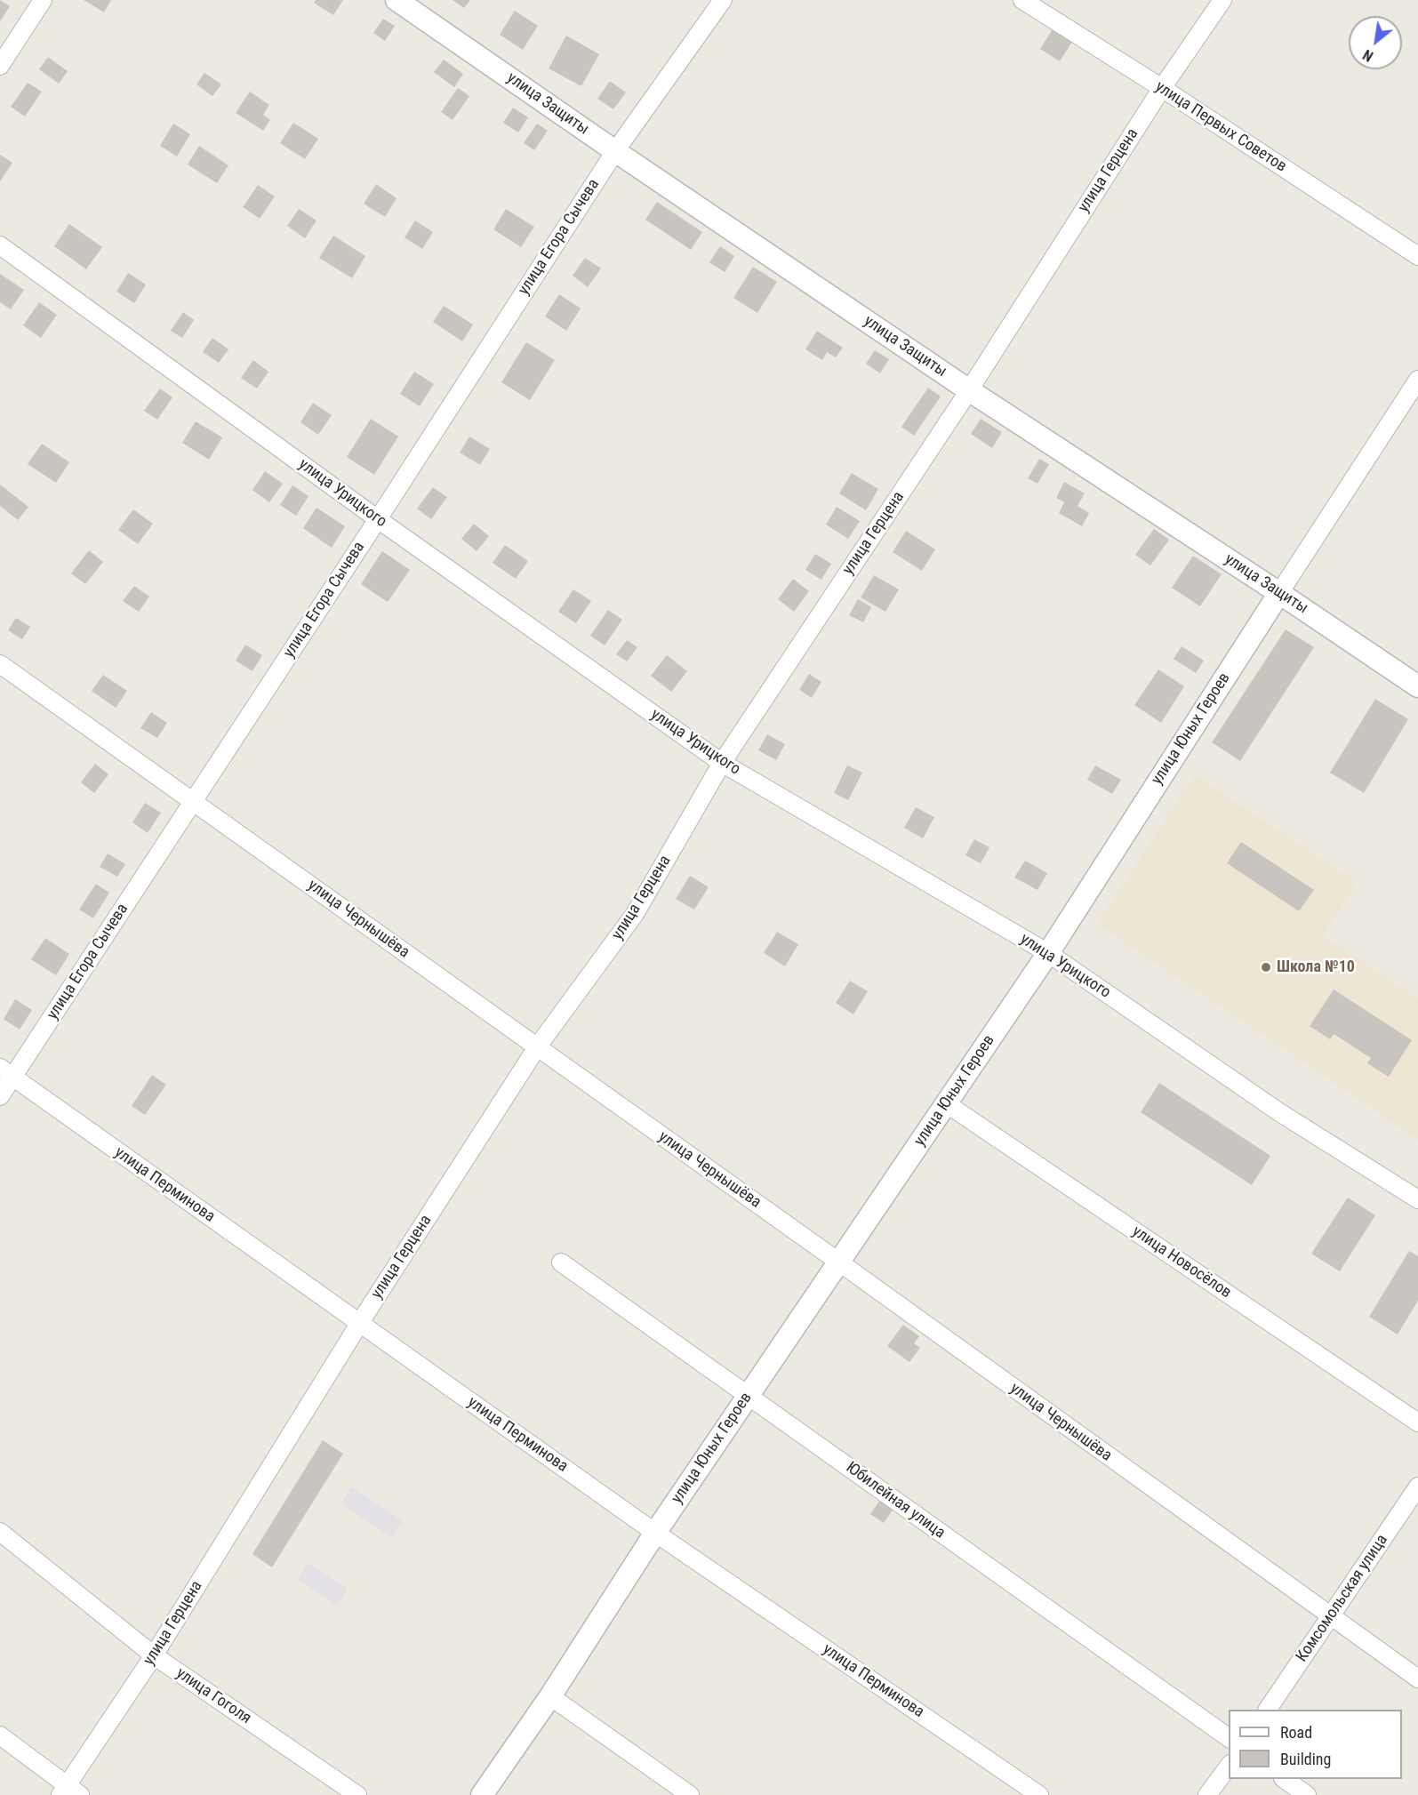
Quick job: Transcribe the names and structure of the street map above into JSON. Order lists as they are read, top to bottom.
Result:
{
  "streets": {
    "street": [
      "улица Защиты",
      "улица Первых Советов",
      "улица Герцена",
      "улица Егора Сычева",
      "улица Урицкого",
      "улица Юных Героев",
      "улица Чернышёва",
      "улица Перминова",
      "улица Новосёлов",
      "Юбилейная улица",
      "Комсомольская улица",
      "улица Гоголя"
    ]
  },
  "crossings": [
    ["улица Защиты", "улица Герцена"],
    ["улица Защиты", "улица Егора Сычева"],
    ["улица Защиты", "улица Юных Героев"],
    ["улица Первых Советов", "улица Герцена"],
    ["улица Герцена", "улица Урицкого"],
    ["улица Герцена", "улица Чернышёва"],
    ["улица Герцена", "улица Перминова"],
    ["улица Герцена", "улица Гоголя"],
    ["улица Егора Сычева", "улица Урицкого"],
    ["улица Егора Сычева", "улица Чернышёва"],
    ["улица Егора Сычева", "улица Перминова"],
    ["улица Урицкого", "улица Юных Героев"],
    ["улица Юных Героев", "улица Чернышёва"],
    ["улица Юных Героев", "улица Перминова"],
    ["улица Юных Героев", "улица Новосёлов"],
    ["улица Юных Героев", "Юбилейная улица"],
    ["улица Чернышёва", "Комсомольская улица"]
  ],
  "places": ["Школа №10"],
  "legend": ["Road", "Building"],
  "north": "bottom left"
}
